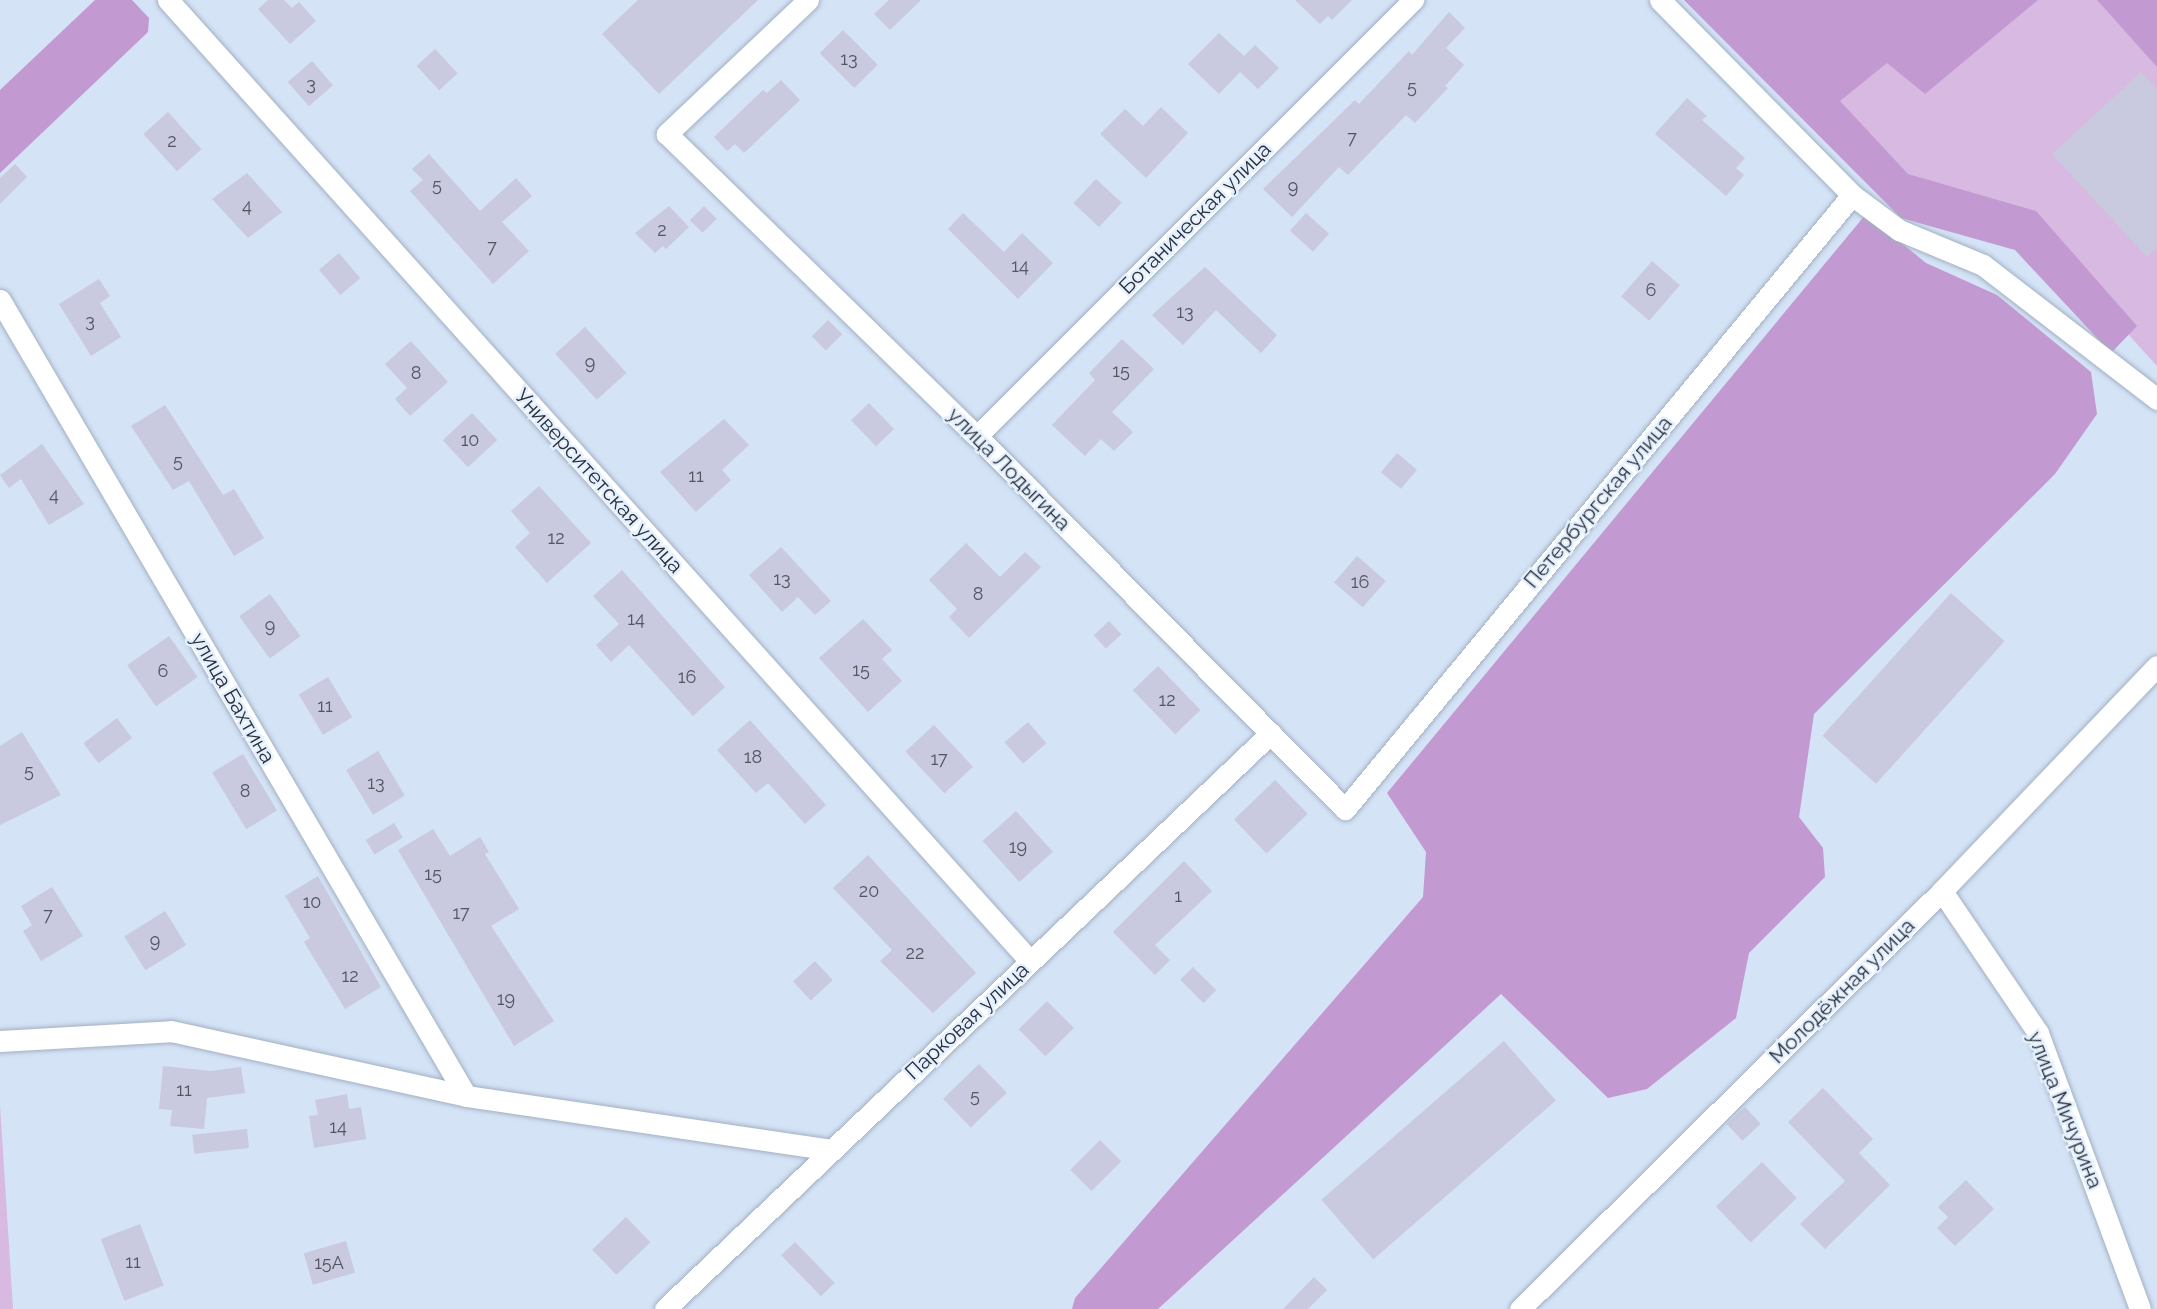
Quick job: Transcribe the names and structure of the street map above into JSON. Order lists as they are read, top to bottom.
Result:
{
  "streets": {
    "street": [
      "Ботаническая улица",
      "улица Лодыгина",
      "Университетская улица",
      "Петербургская улица",
      "улица Бахтина",
      "Молодёжная улица",
      "Парковая улица",
      "улица Мичурина"
    ]
  },
  "crossings": [
    ["Ботаническая улица", "улица Лодыгина"],
    ["улица Лодыгина", "Петербургская улица"],
    ["улица Лодыгина", "Парковая улица"],
    ["Университетская улица", "Парковая улица"],
    ["Молодёжная улица", "улица Мичурина"]
  ],
  "house_numbers": [
    "13",
    "3",
    "5",
    "7",
    "2",
    "5",
    "9",
    "4",
    "2",
    "7",
    "14",
    "6",
    "13",
    "3",
    "9",
    "15",
    "8",
    "10",
    "5",
    "11",
    "4",
    "12",
    "13",
    "16",
    "8",
    "14",
    "9",
    "15",
    "6",
    "16",
    "12",
    "11",
    "18",
    "17",
    "5",
    "13",
    "8",
    "19",
    "15",
    "20",
    "1",
    "10",
    "17",
    "7",
    "9",
    "22",
    "12",
    "19",
    "11",
    "5",
    "14",
    "11",
    "15А"
  ]
}
